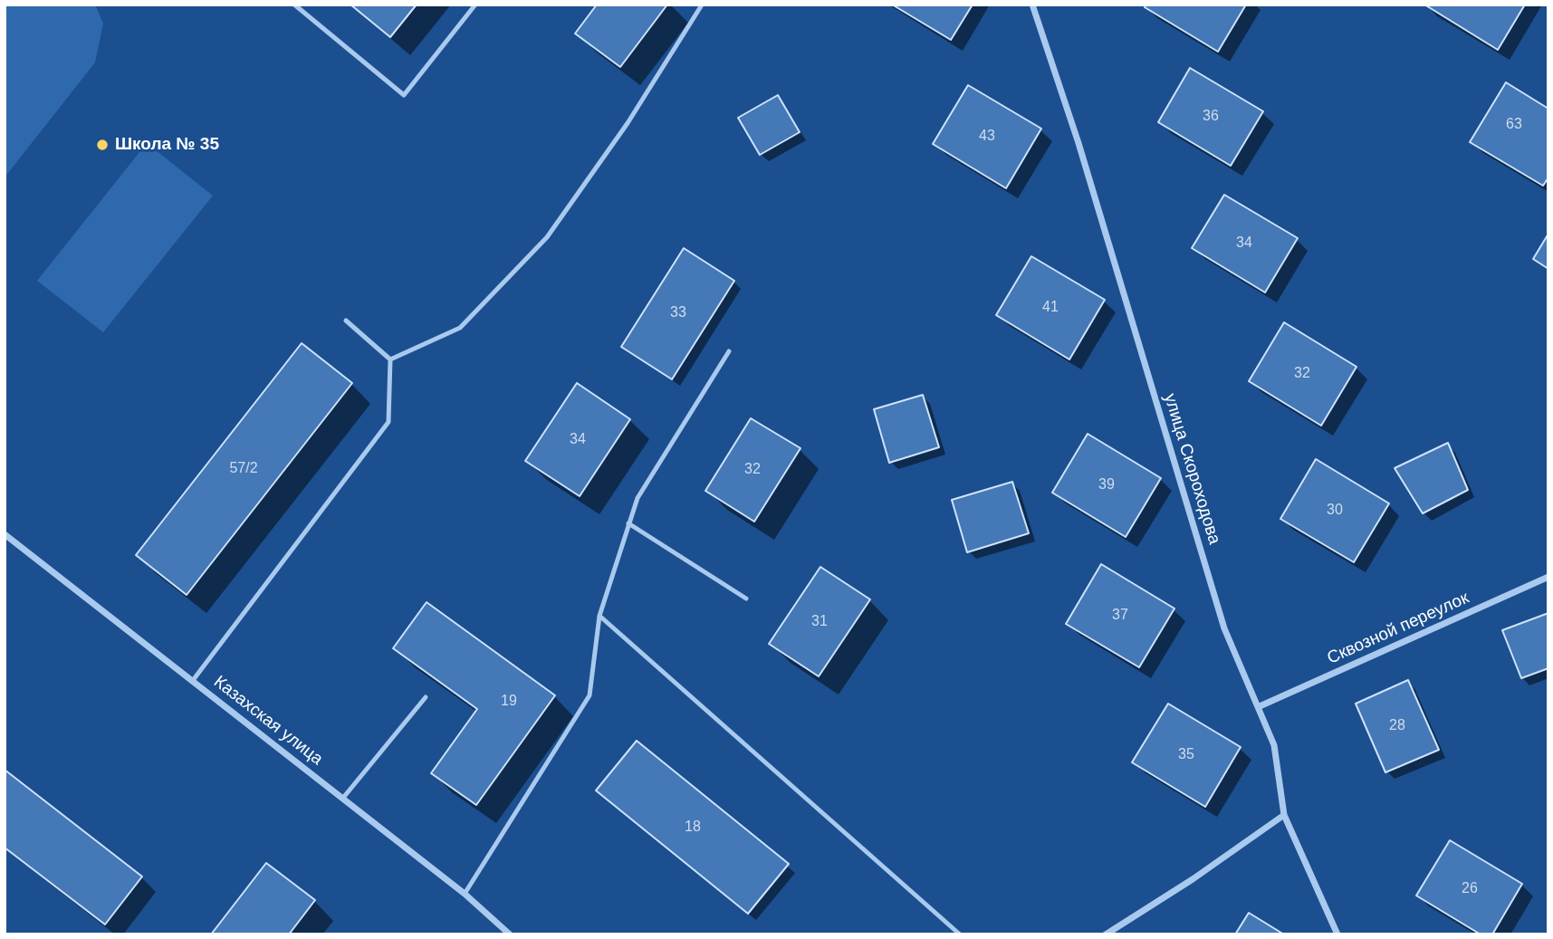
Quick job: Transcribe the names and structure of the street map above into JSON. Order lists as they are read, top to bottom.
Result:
{
  "streets": {
    "street": ["улица Скороходова", "Сквозной переулок", "Казахская улица"]
  },
  "crossings": [
    ["улица Скороходова", "Сквозной переулок"]
  ],
  "places": ["Школа № 35"],
  "house_numbers": [
    "36",
    "63",
    "43",
    "34",
    "41",
    "33",
    "32",
    "34",
    "57/2",
    "32",
    "39",
    "30",
    "37",
    "31",
    "19",
    "28",
    "35",
    "18",
    "26"
  ]
}
